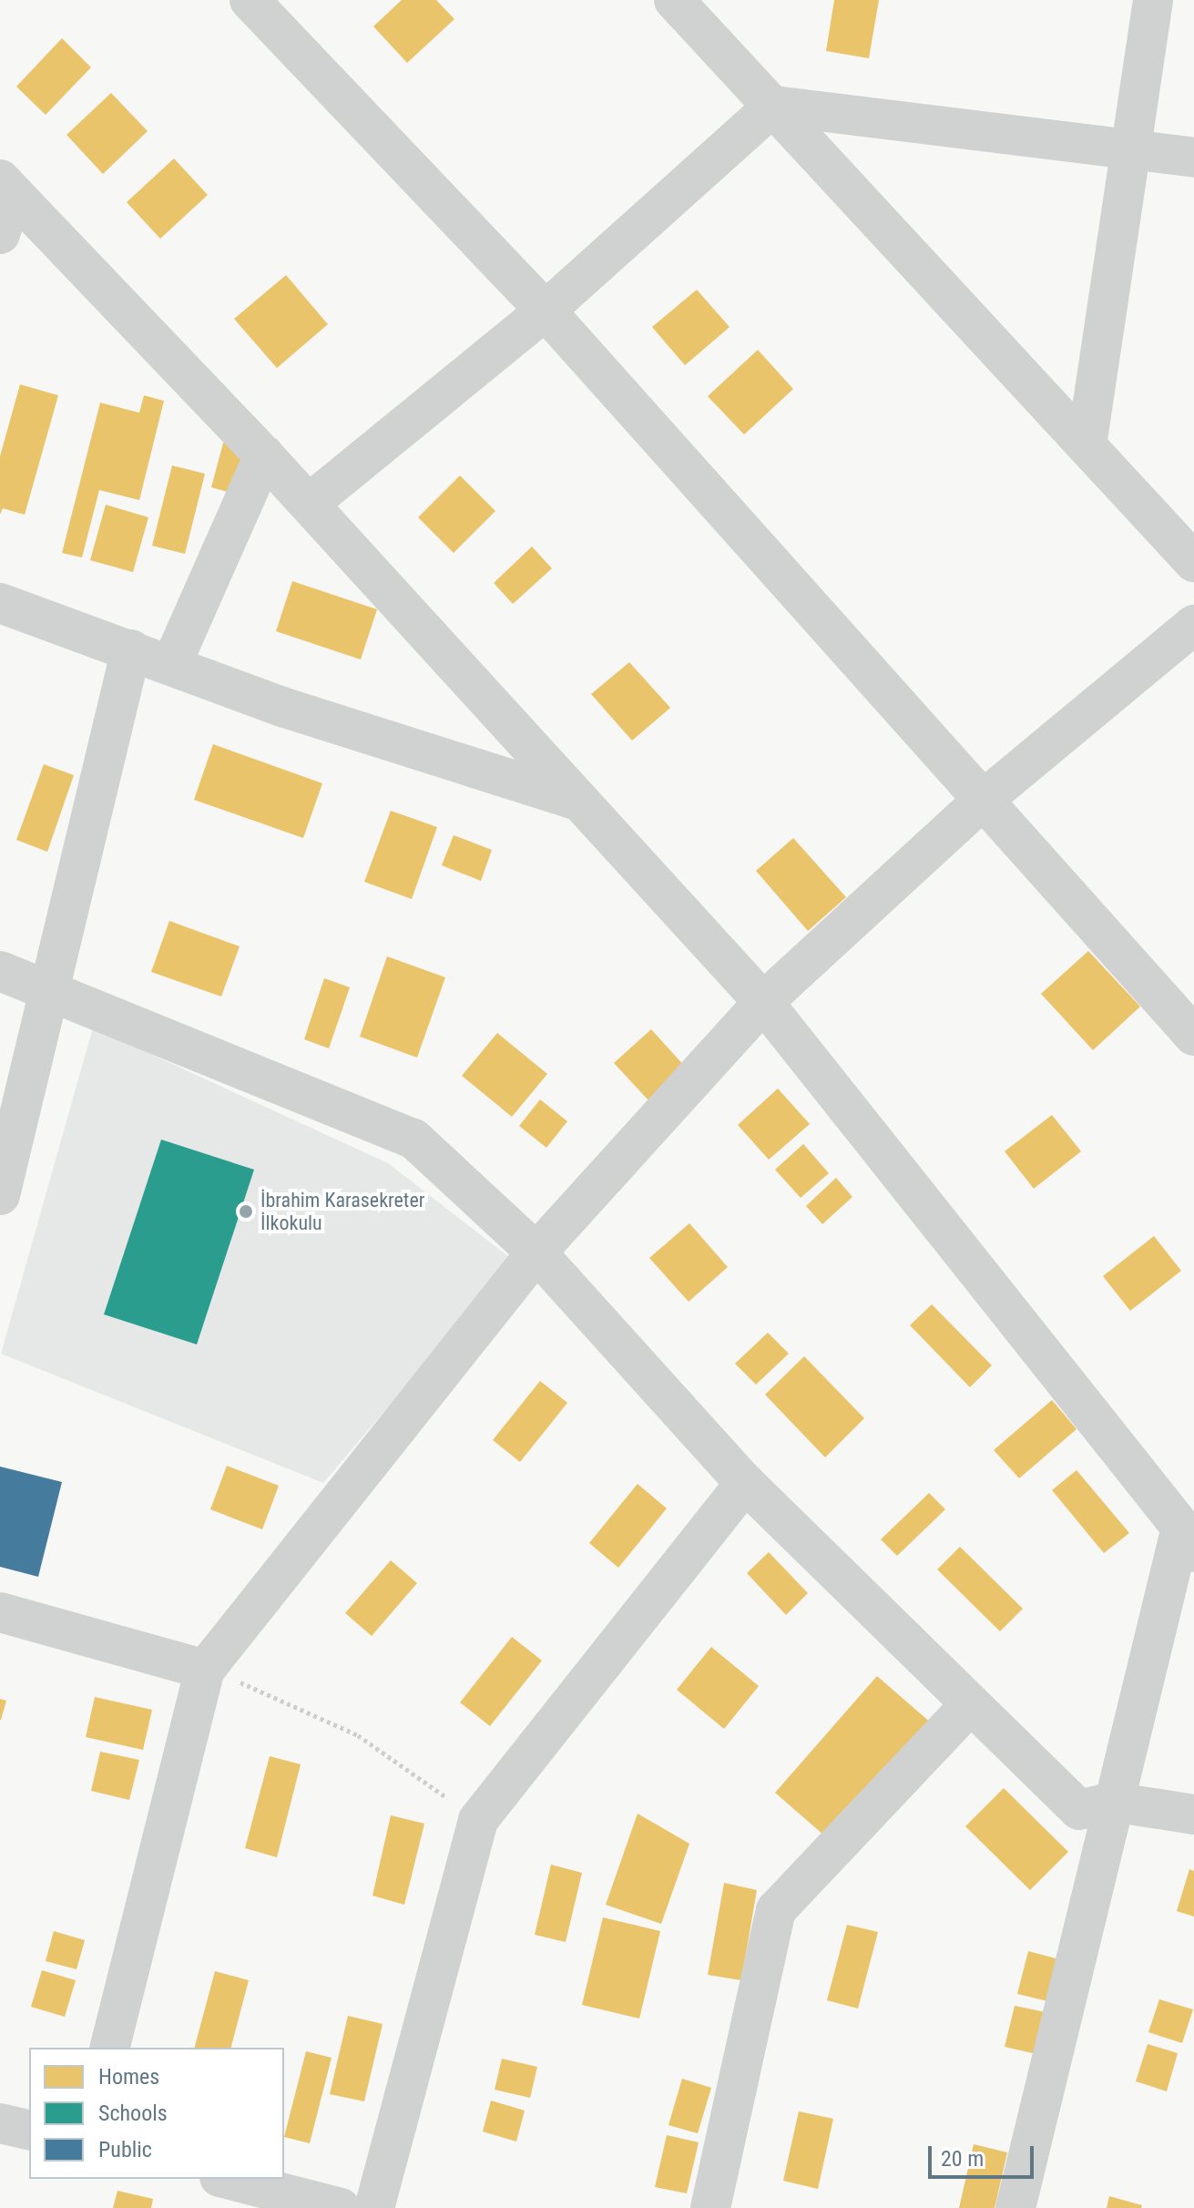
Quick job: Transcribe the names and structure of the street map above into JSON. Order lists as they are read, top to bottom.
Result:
{
  "places": ["İbrahim Karasekreter İlkokulu"],
  "legend": ["Homes", "Schools", "Public"],
  "scale_bar": "20 m"
}
